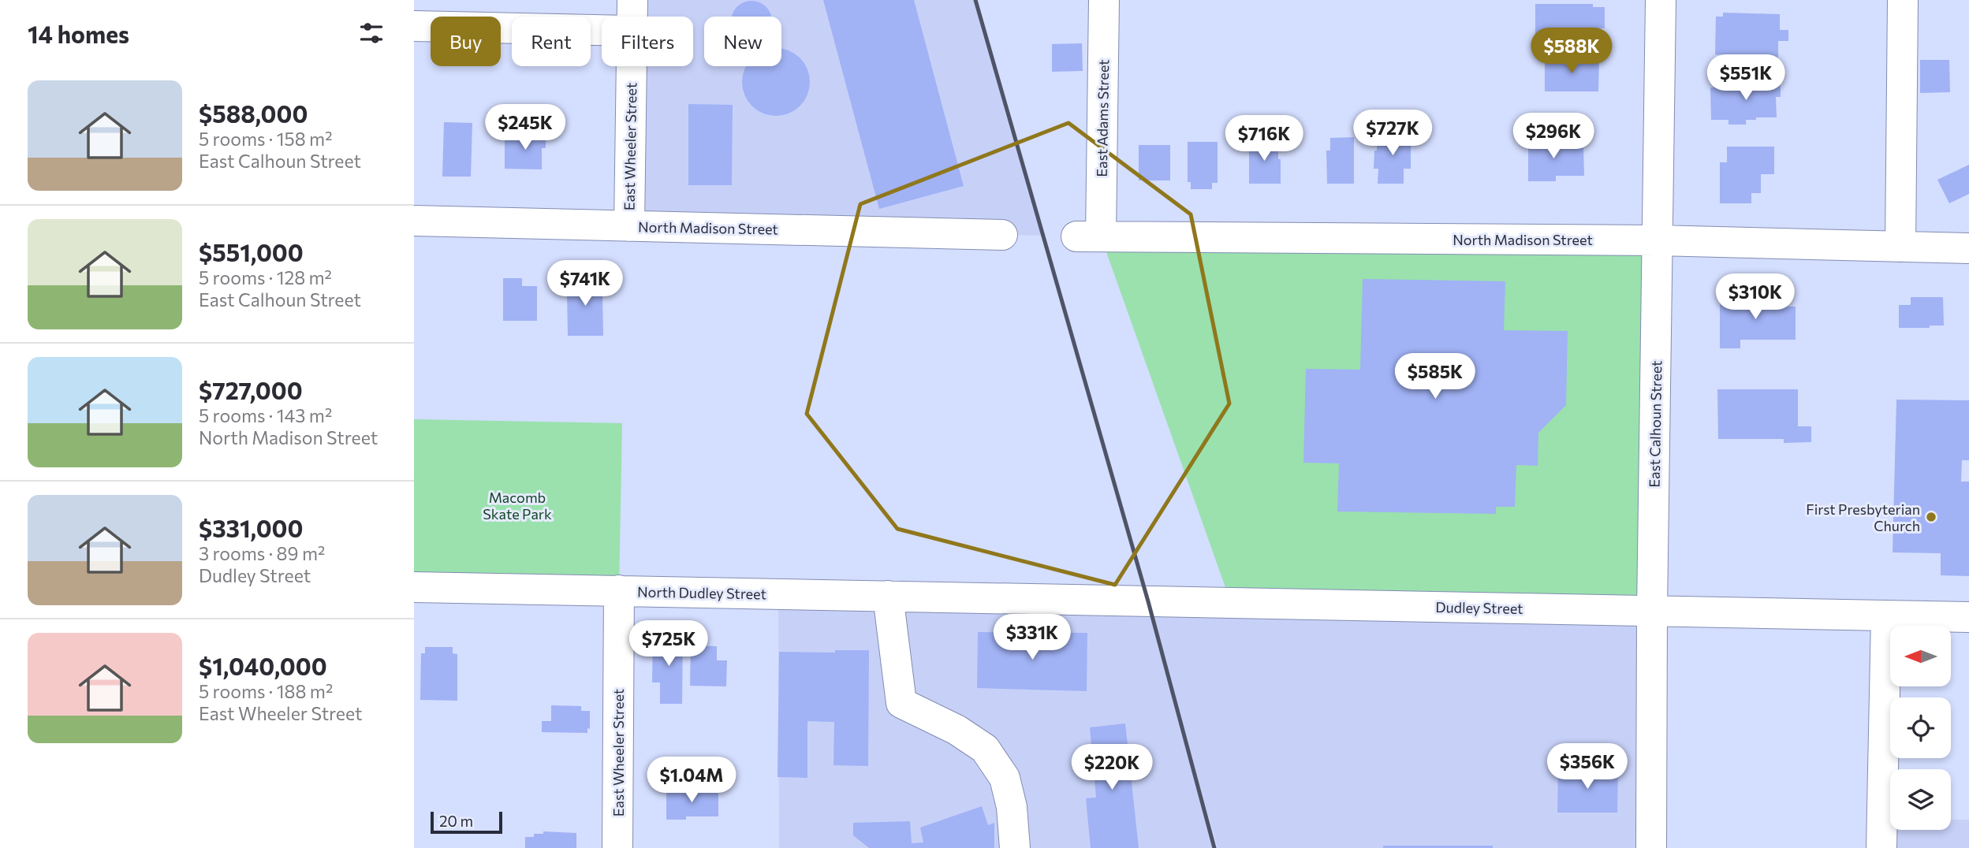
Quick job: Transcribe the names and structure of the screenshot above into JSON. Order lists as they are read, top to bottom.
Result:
{
  "streets": {
    "street": [
      "East Adams Street",
      "East Wheeler Street",
      "North Madison Street",
      "East Calhoun Street",
      "North Dudley Street",
      "Dudley Street"
    ]
  },
  "crossings": [
    ["East Adams Street", "North Madison Street"],
    ["East Wheeler Street", "North Madison Street"],
    ["East Wheeler Street", "North Dudley Street"],
    ["North Madison Street", "East Calhoun Street"],
    ["East Calhoun Street", "Dudley Street"],
    ["North Dudley Street", "Dudley Street"]
  ],
  "parks": ["Macomb Skate Park"],
  "places": ["First Presbyterian Church"],
  "scale_bar": "20 m",
  "north": "left",
  "page": {
    "heading": "14 homes",
    "chip": [
      "Buy",
      "Rent",
      "Filters",
      "New"
    ],
    "price": [
      "$588K",
      "$551K",
      "$245K",
      "$727K",
      "$296K",
      "$716K",
      "$741K",
      "$310K",
      "$585K",
      "$331K",
      "$725K",
      "$356K",
      "$220K",
      "$1.04M"
    ],
    "list": [
      {
        "name": "$588,000",
        "note": "5 rooms · 158 m² · East Calhoun Street"
      },
      {
        "name": "$551,000",
        "note": "5 rooms · 128 m² · East Calhoun Street"
      },
      {
        "name": "$727,000",
        "note": "5 rooms · 143 m² · North Madison Street"
      },
      {
        "name": "$331,000",
        "note": "3 rooms · 89 m² · Dudley Street"
      },
      {
        "name": "$1,040,000",
        "note": "5 rooms · 188 m² · East Wheeler Street"
      }
    ],
    "scale": "20 m"
  }
}
